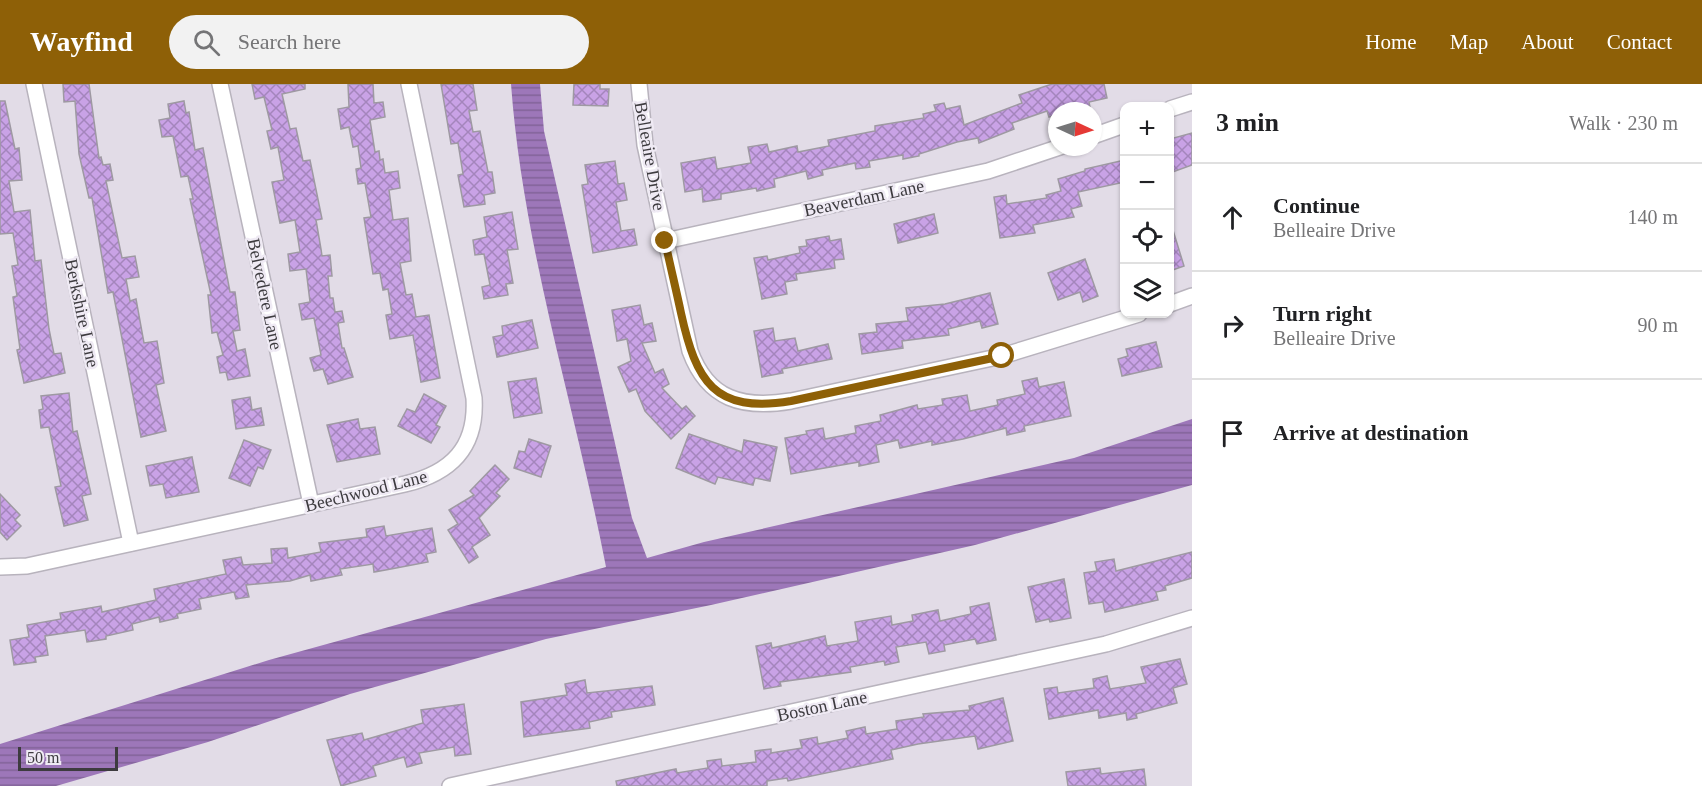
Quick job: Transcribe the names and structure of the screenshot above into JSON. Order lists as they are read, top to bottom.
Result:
{
  "streets": {
    "street": [
      "Belleaire Drive",
      "Beaverdam Lane",
      "Belvedere Lane",
      "Berkshire Lane",
      "Beechwood Lane",
      "Boston Lane"
    ]
  },
  "crossings": [
    ["Belleaire Drive", "Beaverdam Lane"],
    ["Belvedere Lane", "Beechwood Lane"],
    ["Berkshire Lane", "Beechwood Lane"]
  ],
  "scale_bar": "50 m",
  "north": "right",
  "page": {
    "header": "Wayfind",
    "search": "Search here",
    "nav": [
      "Home",
      "Map",
      "About",
      "Contact"
    ],
    "heading": ["3 min", "Walk · 230 m"],
    "map_buttons": ["+", "−"],
    "list": [
      ["Continue", "Belleaire Drive", "140 m"],
      ["Turn right", "Belleaire Drive", "90 m"],
      "Arrive at destination"
    ],
    "scale": "50 m"
  }
}
